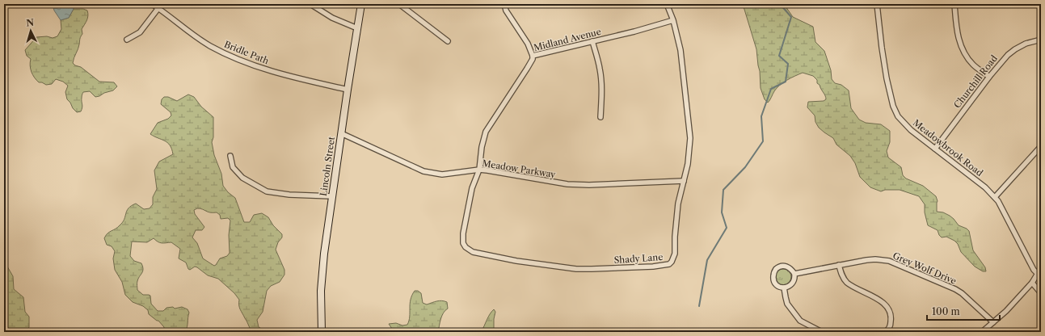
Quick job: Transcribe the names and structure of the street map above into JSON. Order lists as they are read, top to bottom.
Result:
{
  "streets": {
    "main road": ["Lincoln Street"],
    "street": [
      "Midland Avenue",
      "Bridle Path",
      "Churchill Road",
      "Meadowbrook Road",
      "Meadow Parkway",
      "Shady Lane",
      "Grey Wolf Drive"
    ]
  },
  "crossings": [
    ["Midland Avenue", "Meadow Parkway"],
    ["Midland Avenue", "Shady Lane"],
    ["Bridle Path", "Lincoln Street"],
    ["Churchill Road", "Meadowbrook Road"],
    ["Lincoln Street", "Meadow Parkway"],
    ["Meadow Parkway", "Shady Lane"]
  ],
  "scale_bar": "100 m",
  "north": "top"
}
